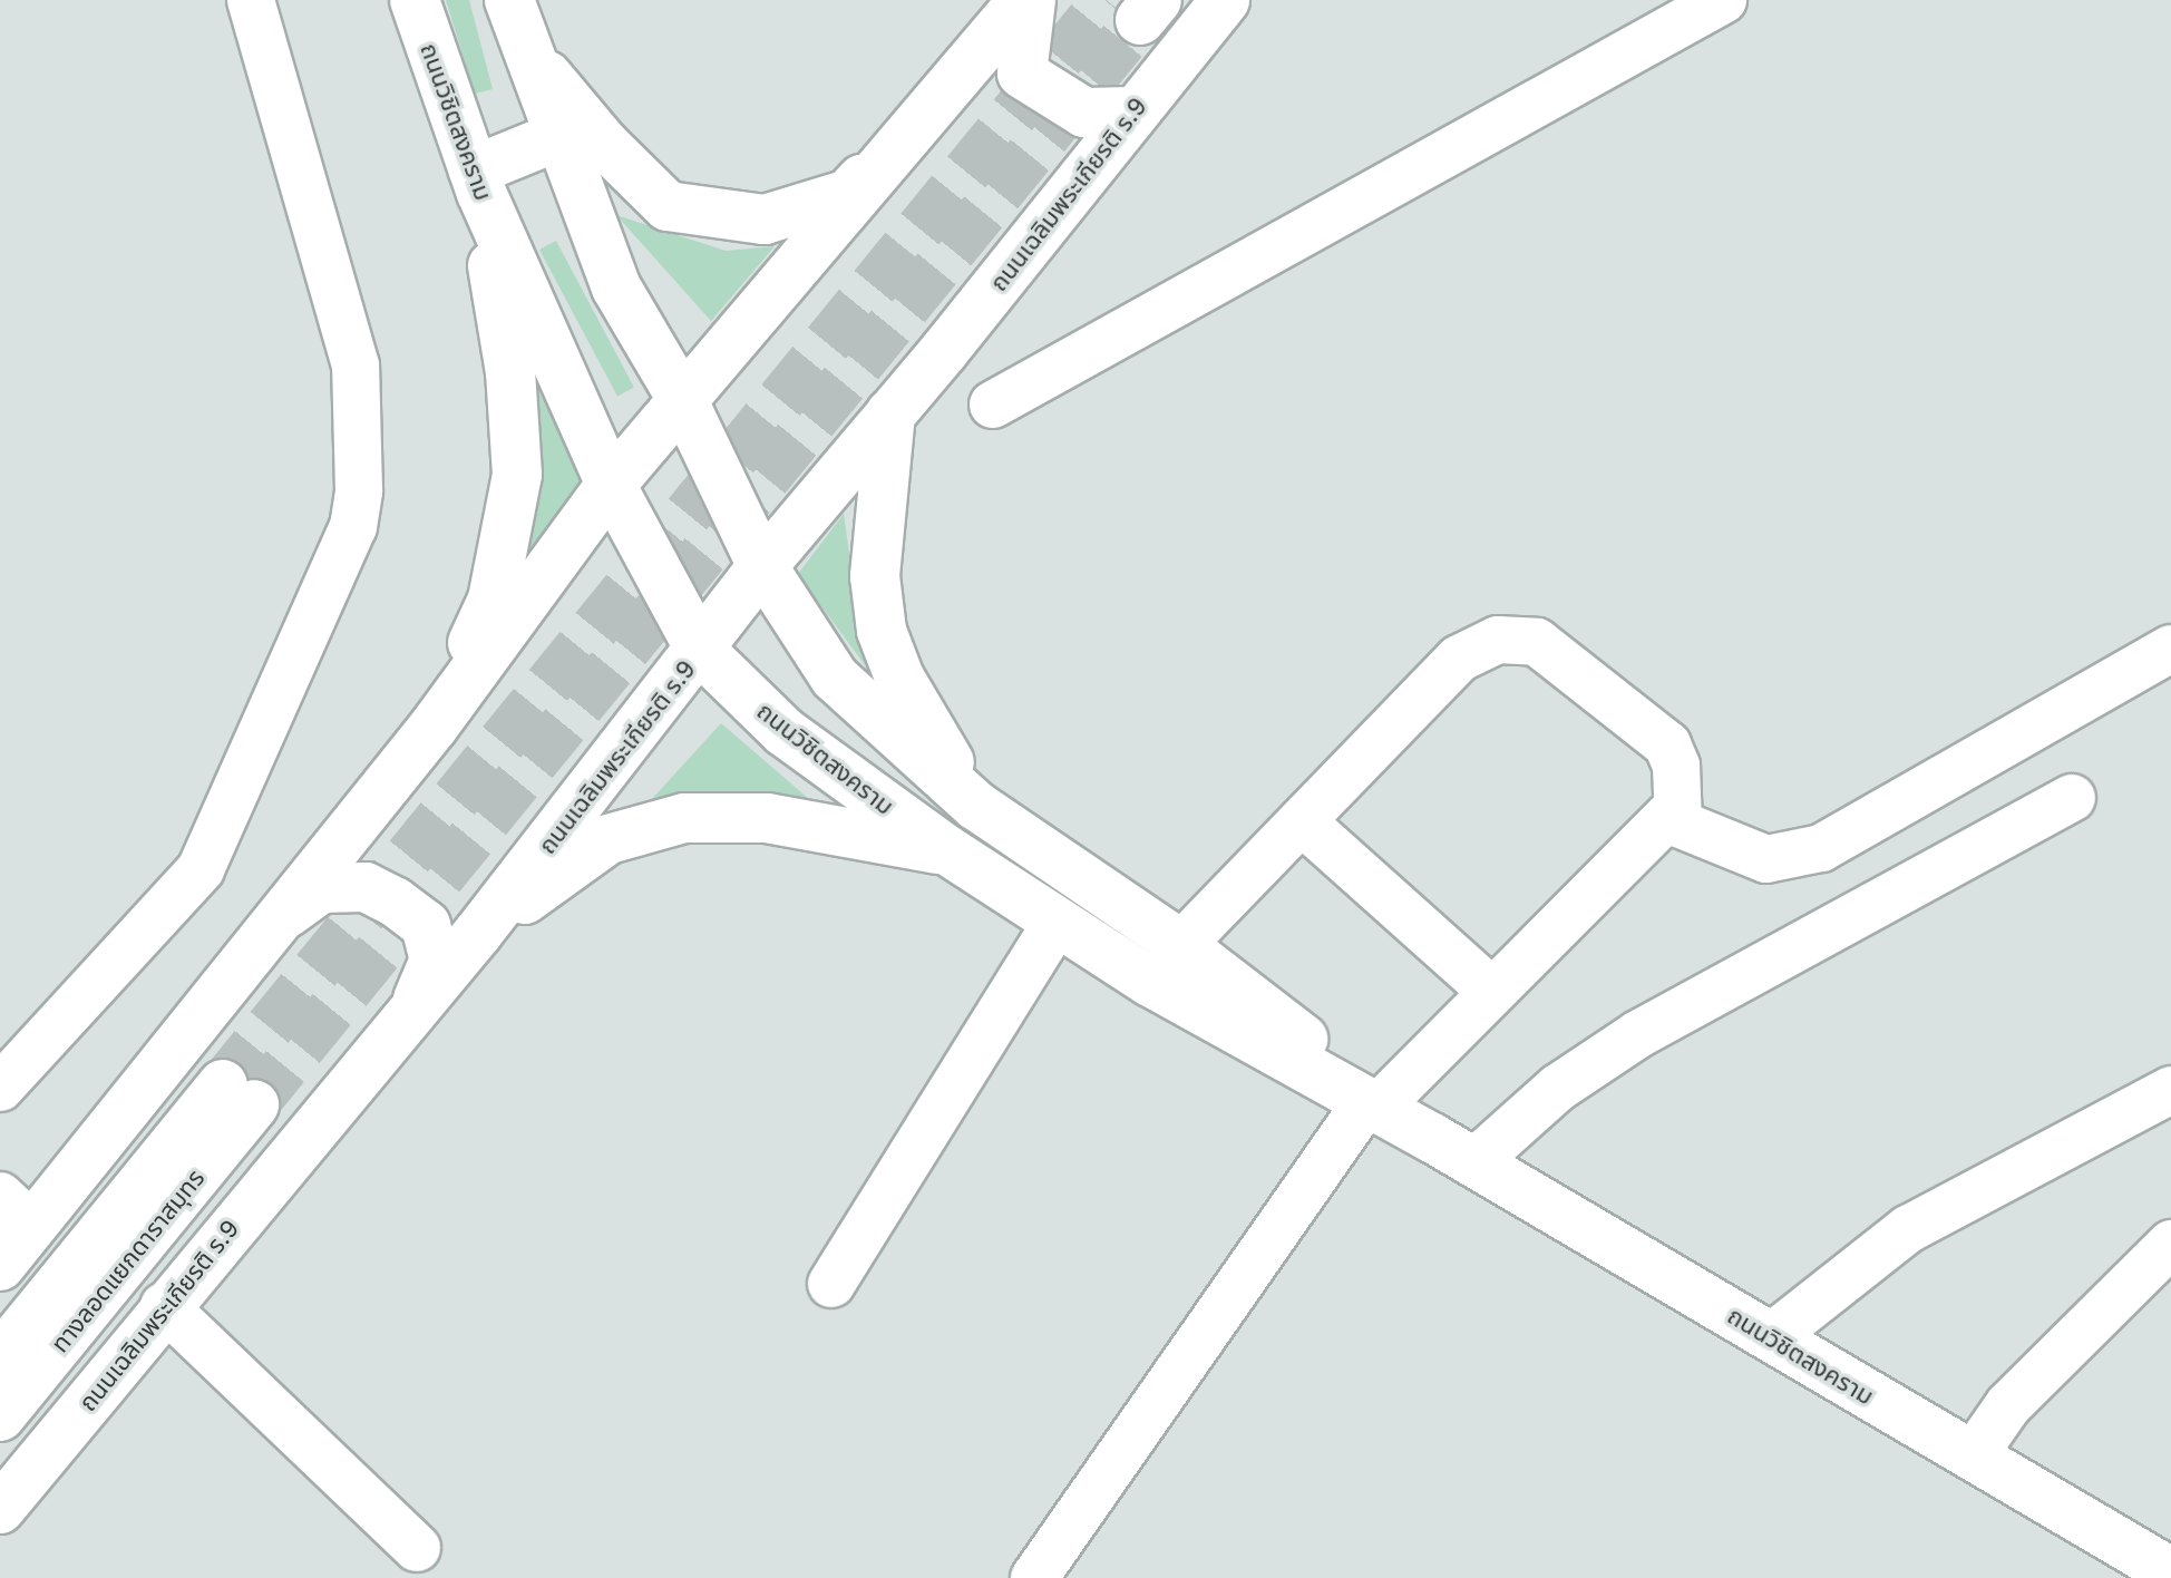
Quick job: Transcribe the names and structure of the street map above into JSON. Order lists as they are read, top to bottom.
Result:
{
  "streets": {
    "main road": ["ถนนวิชิตสงคราม", "ถนนเฉลิมพระเกียรติ ร.9", "ทางลอดแยกดาราสมุทร"]
  },
  "crossings": [
    ["ถนนวิชิตสงคราม", "ถนนเฉลิมพระเกียรติ ร.9"]
  ]
}
